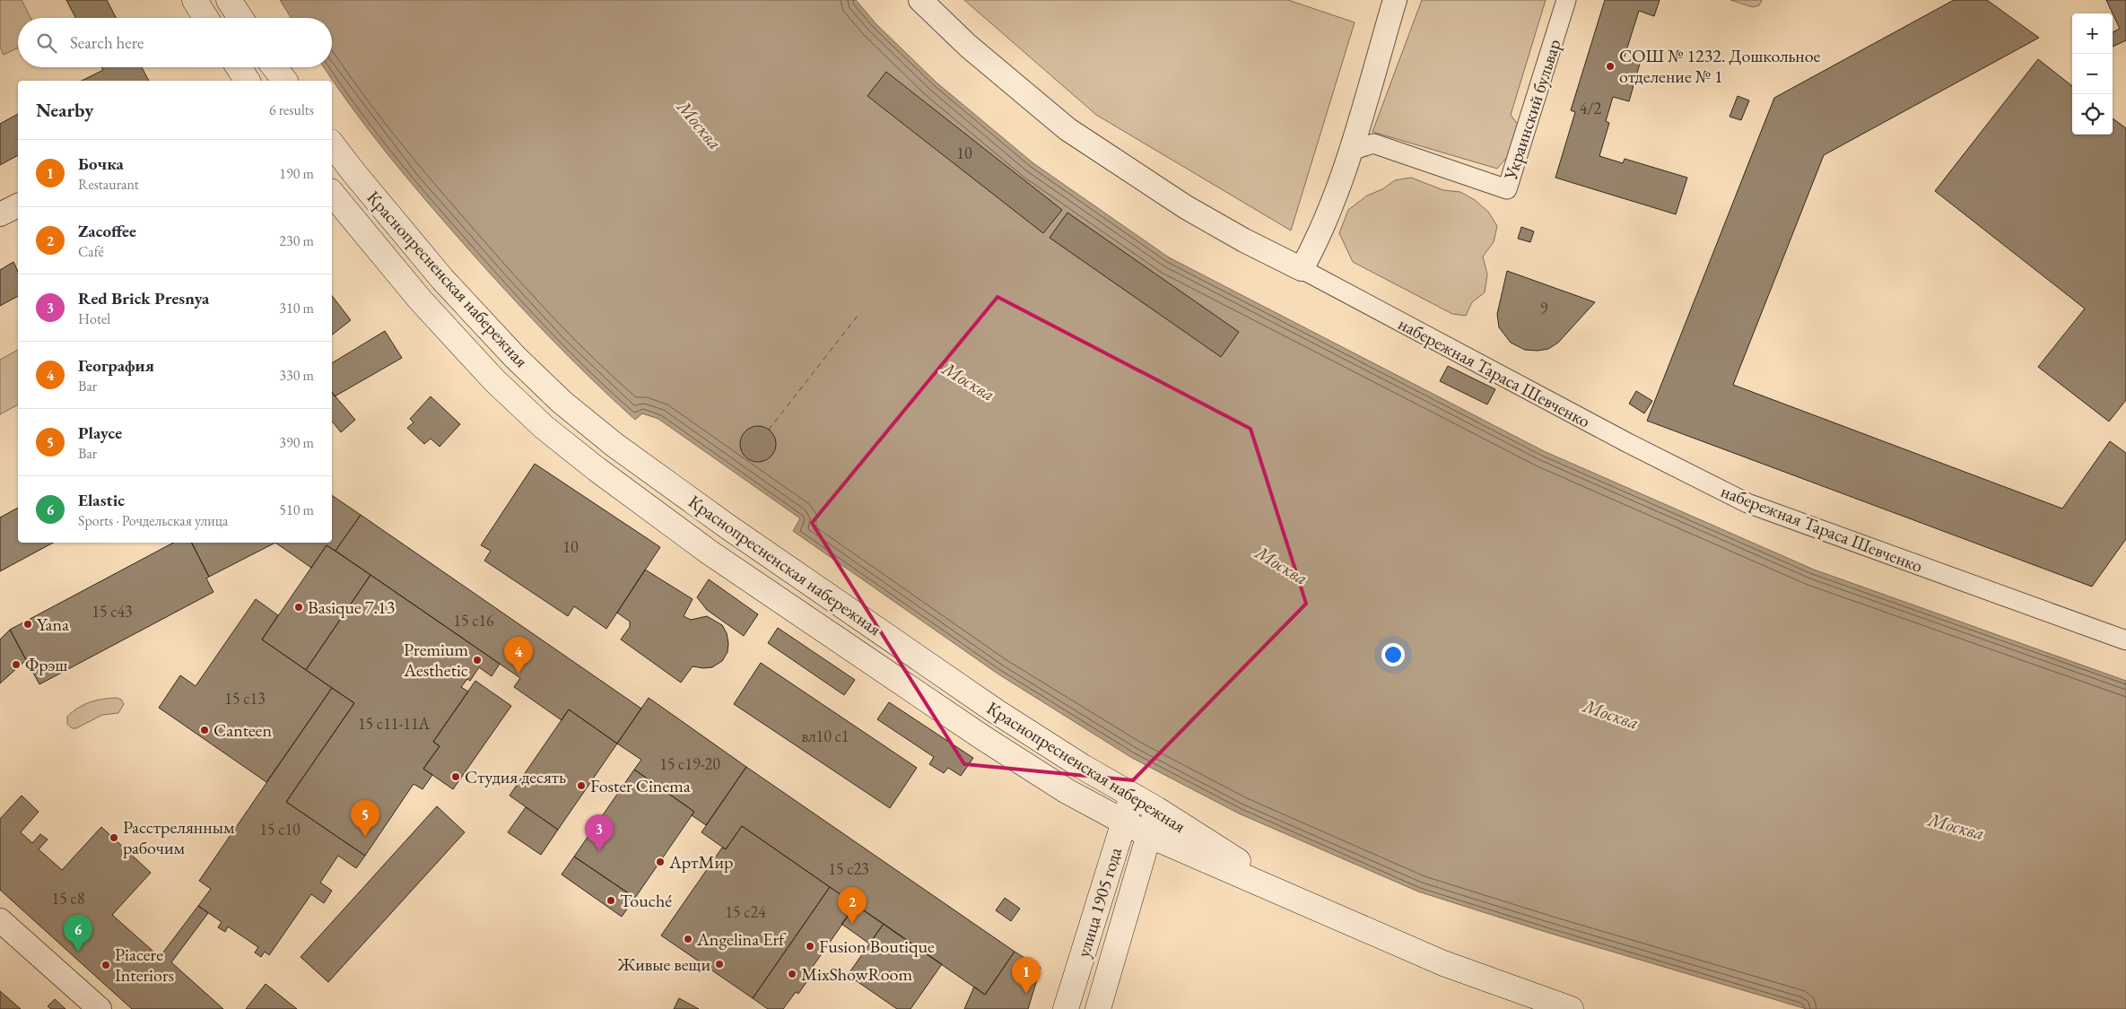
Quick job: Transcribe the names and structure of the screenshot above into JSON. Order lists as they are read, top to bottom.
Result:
{
  "streets": {
    "main road": ["Краснопресненская набережная", "улица 1905 года"],
    "street": ["Украинский бульвар", "набережная Тараса Шевченко"]
  },
  "crossings": [
    ["Краснопресненская набережная", "улица 1905 года"]
  ],
  "water": ["Москва"],
  "places": [
    "СОШ № 1232. Дошкольное отделение № 1",
    "Basique 7.13",
    "Yana",
    "Premium Aesthetic",
    "Фрэш",
    "Canteen",
    "Студия десять",
    "Foster Cinema",
    "Расстрелянным рабочим",
    "АртМир",
    "Touché",
    "Angelina Erf",
    "Fusion Boutique",
    "Живые вещи",
    "Piacere Interiors",
    "MixShowRoom"
  ],
  "house_numbers": [
    "4/2",
    "10",
    "9",
    "10",
    "15 с43",
    "15 с16",
    "15 с13",
    "15 с11-11А",
    "вл10 с1",
    "15 с19-20",
    "15 с10",
    "15 с23",
    "15 с8",
    "15 с24"
  ],
  "page": {
    "map_buttons": ["+", "−"],
    "search": "Search here",
    "heading": ["Nearby", "6 results"],
    "list": [
      {
        "mark": "1",
        "name": "Бочка",
        "note": "Restaurant",
        "value": "190 m"
      },
      {
        "mark": "2",
        "name": "Zacoffee",
        "note": "Café",
        "value": "230 m"
      },
      {
        "mark": "3",
        "name": "Red Brick Presnya",
        "note": "Hotel",
        "value": "310 m"
      },
      {
        "mark": "4",
        "name": "География",
        "note": "Bar",
        "value": "330 m"
      },
      {
        "mark": "5",
        "name": "Playce",
        "note": "Bar",
        "value": "390 m"
      },
      {
        "mark": "6",
        "name": "Elastic",
        "note": "Sports · Рочдельская улица",
        "value": "510 m"
      }
    ],
    "pins": [
      "4",
      "5",
      "3",
      "2",
      "6",
      "1"
    ]
  }
}
